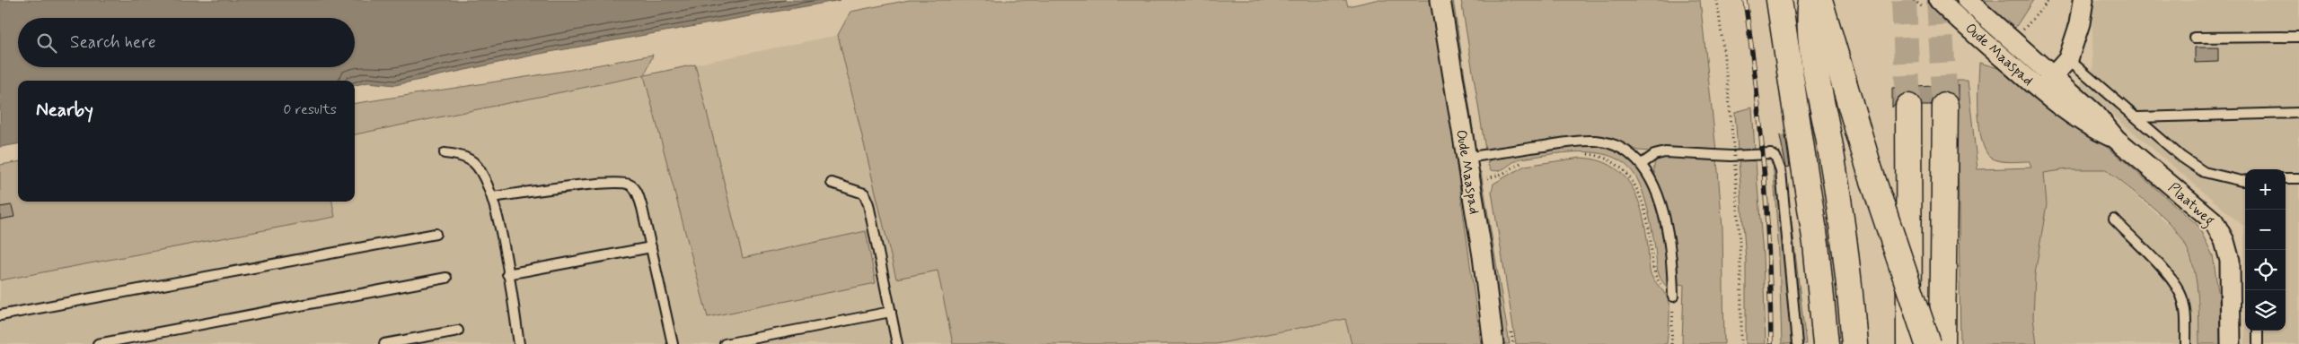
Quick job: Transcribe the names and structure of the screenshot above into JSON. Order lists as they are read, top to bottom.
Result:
{
  "streets": {
    "street": ["Oude Maaspad", "Plaatweg"]
  },
  "crossings": [
    ["Oude Maaspad", "Plaatweg"]
  ],
  "page": {
    "search": "Search here",
    "heading": ["Nearby", "0 results"],
    "map_buttons": ["+", "−"]
  }
}
